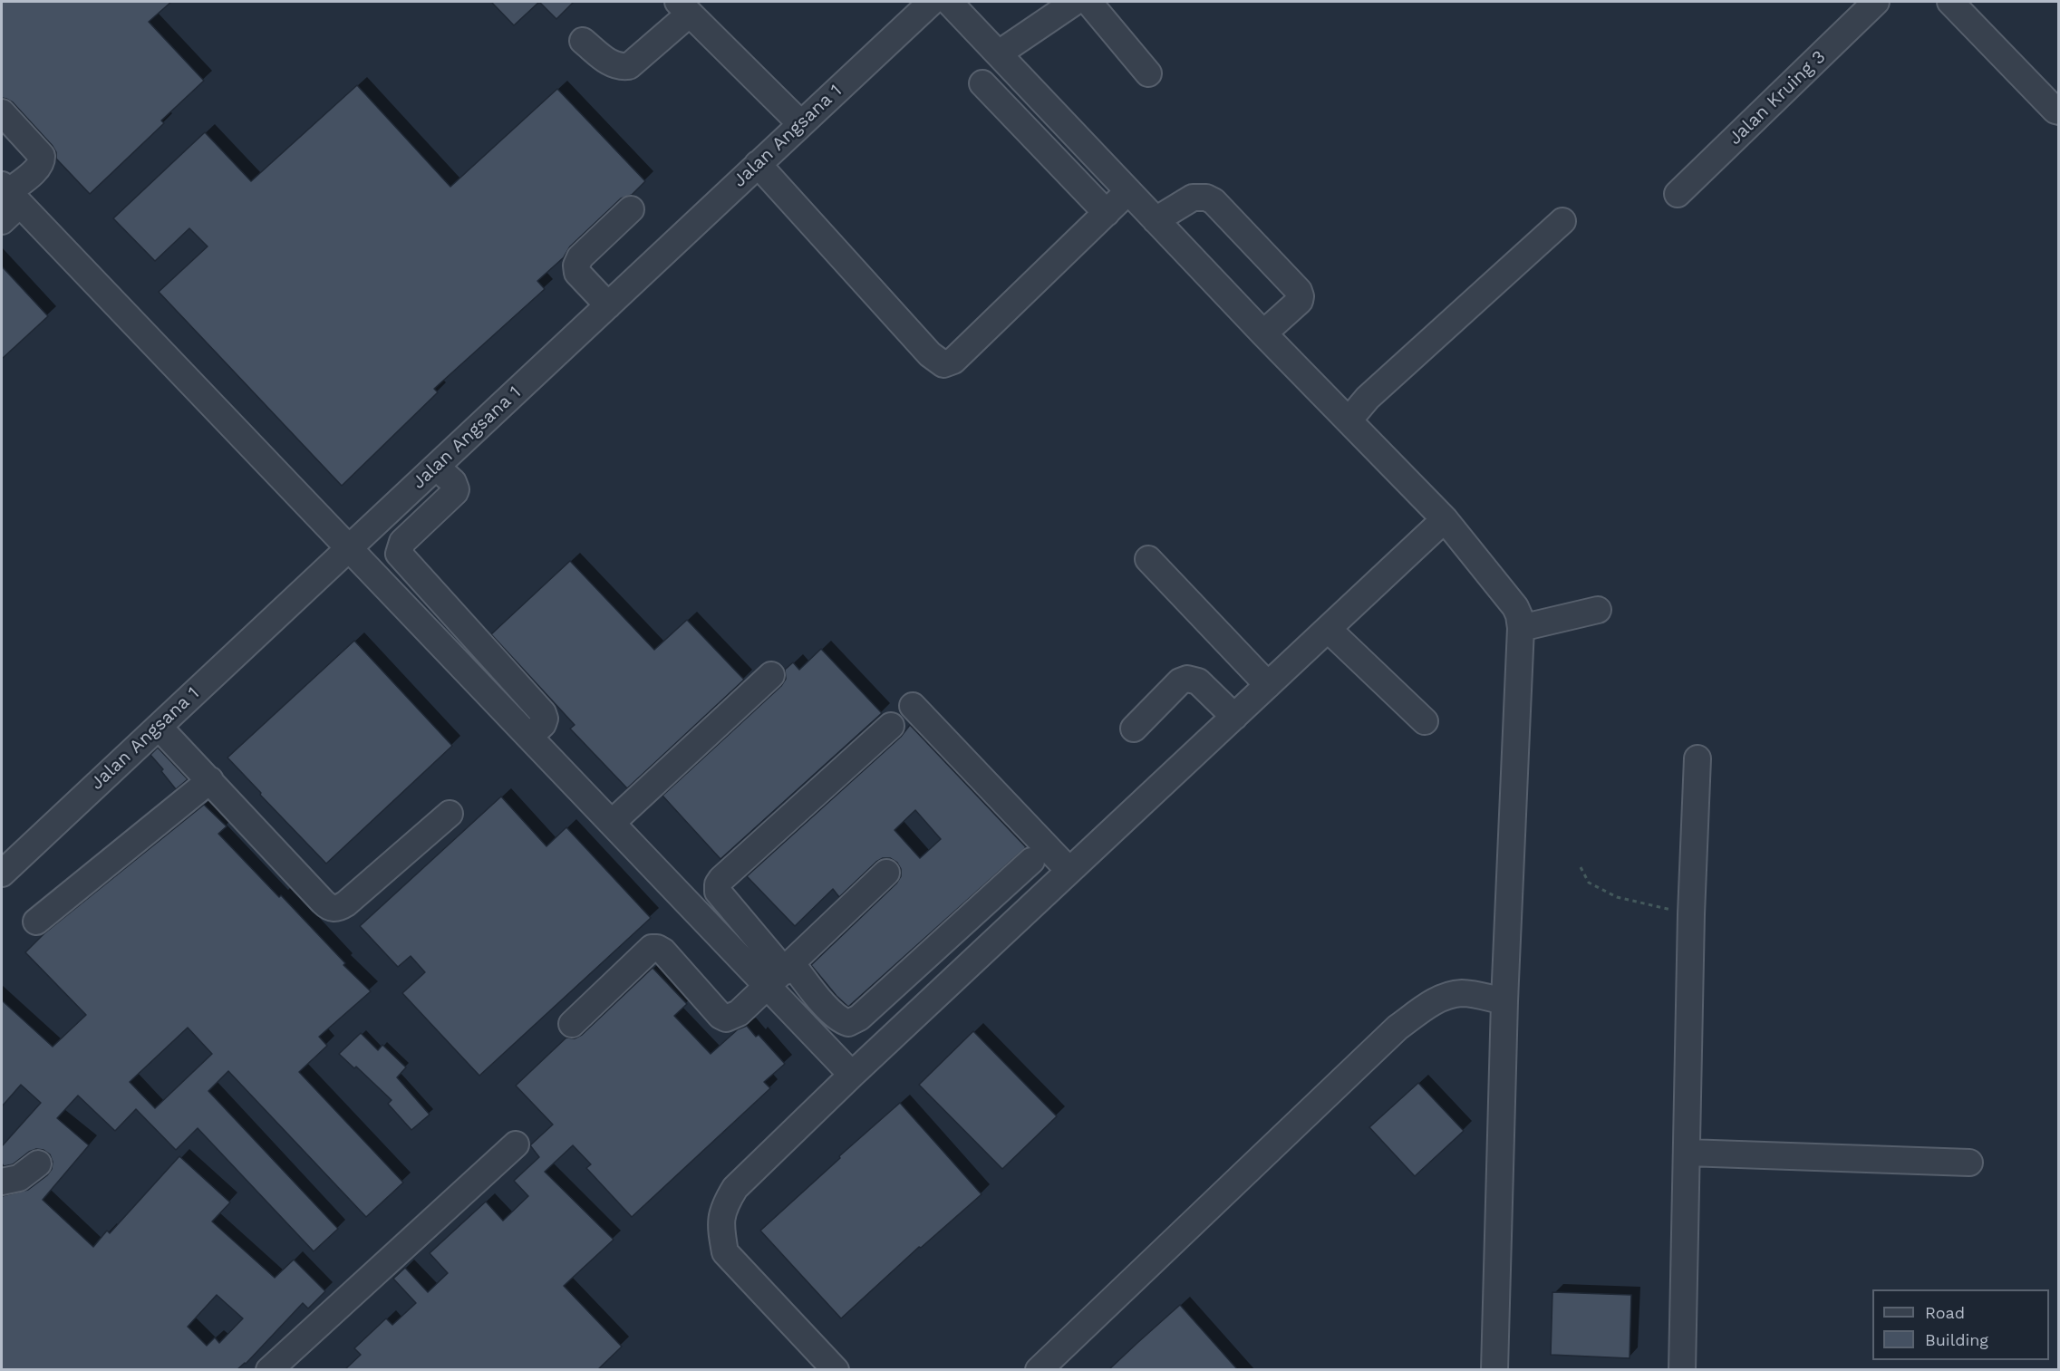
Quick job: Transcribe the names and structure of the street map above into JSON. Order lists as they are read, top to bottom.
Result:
{
  "streets": {
    "street": ["Jalan Kruing 3", "Jalan Angsana 1"]
  },
  "legend": ["Road", "Building"]
}
